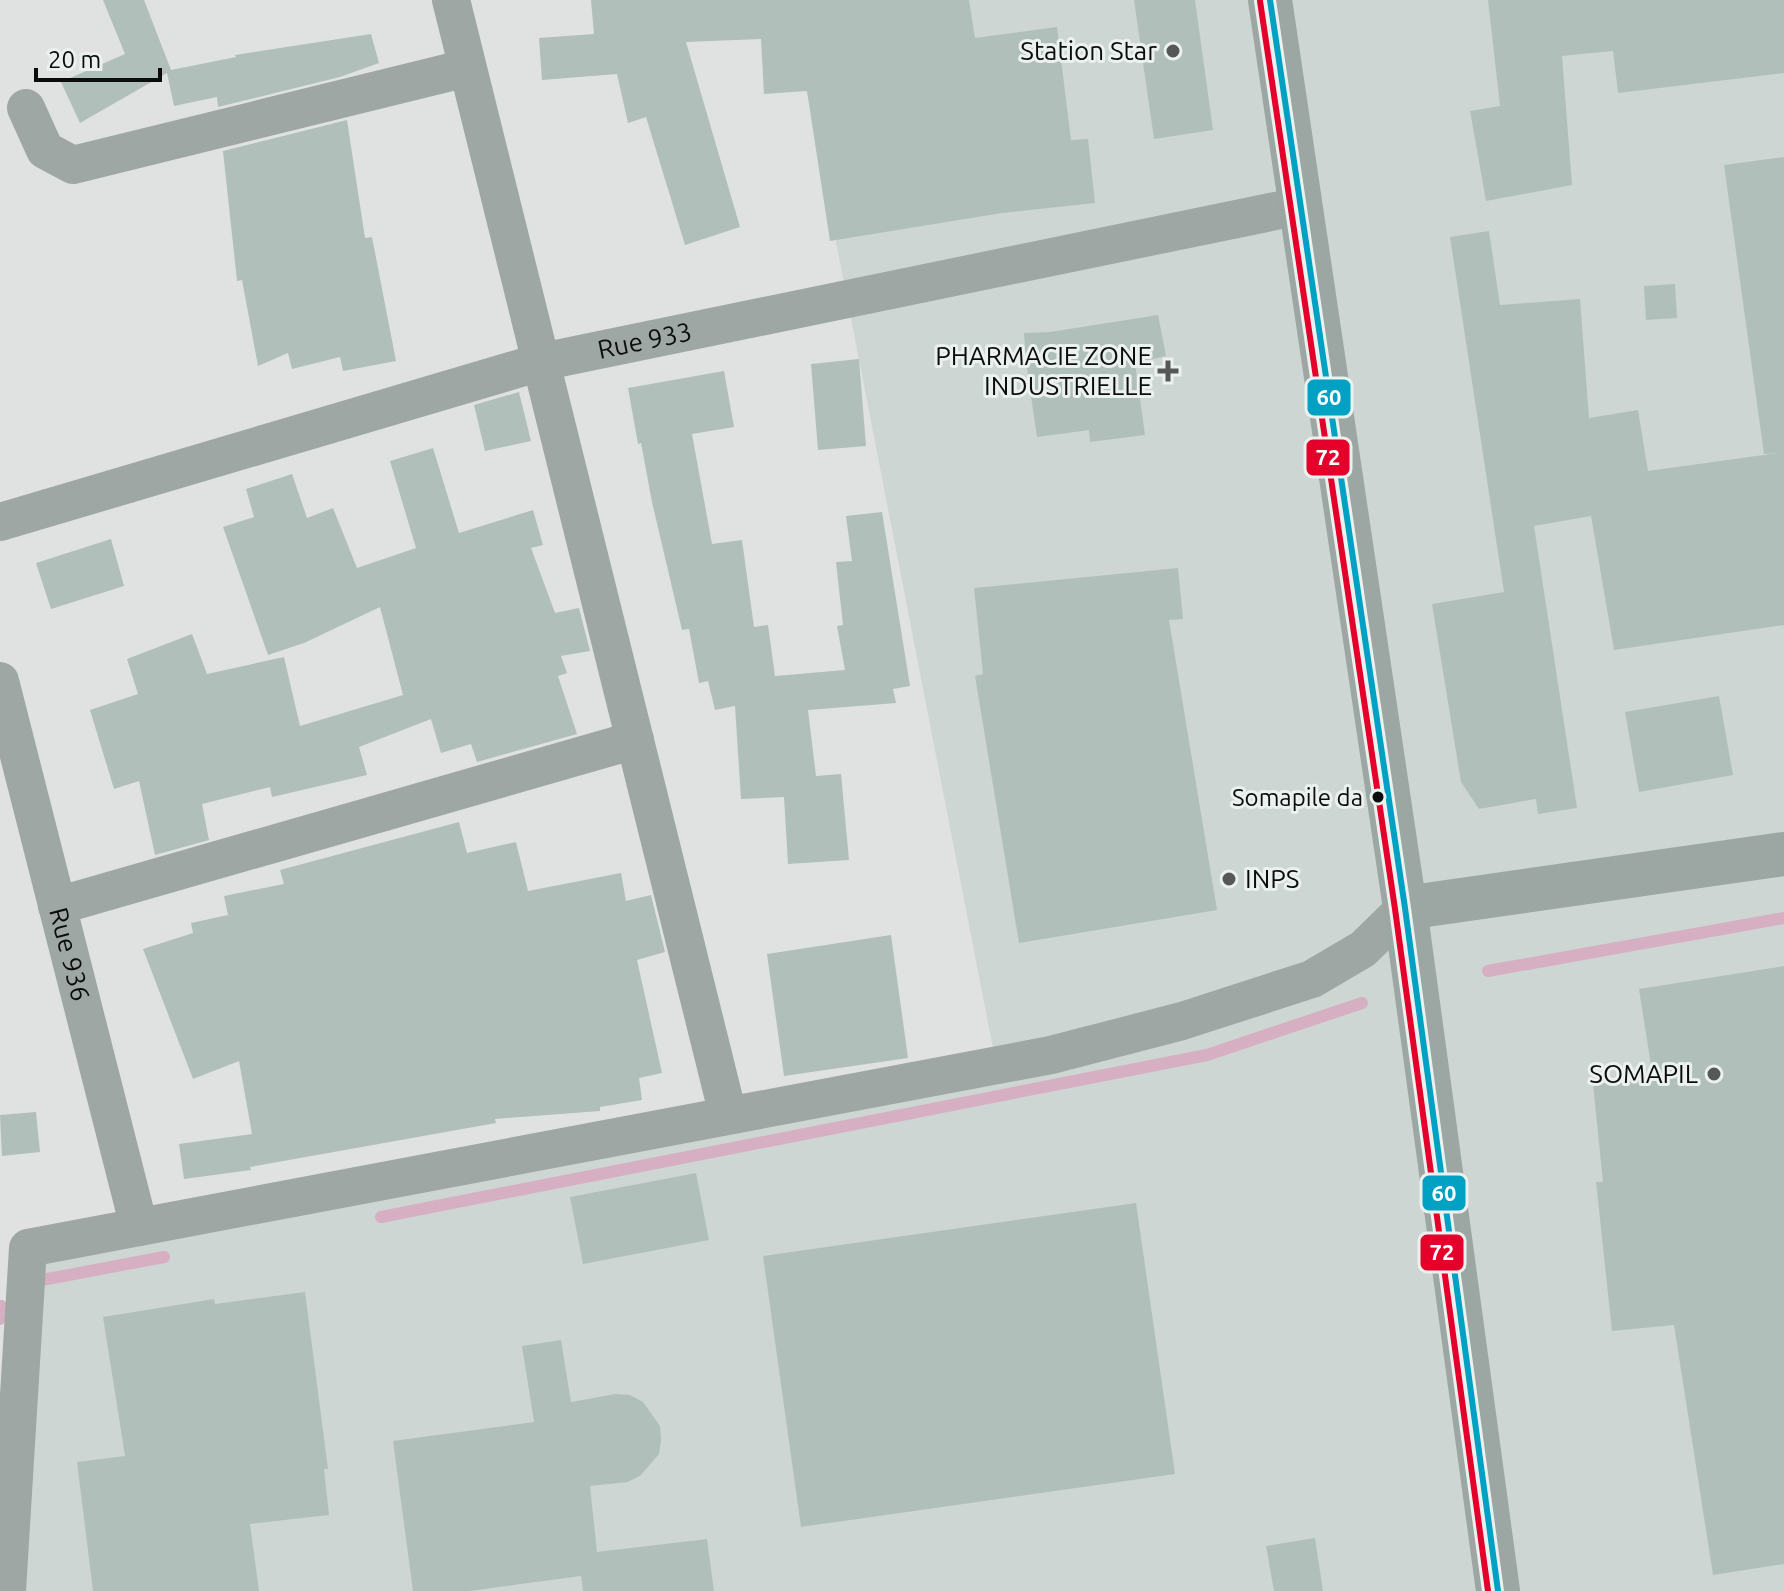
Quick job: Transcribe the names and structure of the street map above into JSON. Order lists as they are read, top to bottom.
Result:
{
  "streets": {
    "street": ["Rue 933", "Rue 936"]
  },
  "places": {
    "other": [
      "Station Star",
      "Somapile da",
      "INPS",
      "SOMAPIL"
    ],
    "health": ["PHARMACIE ZONE INDUSTRIELLE"]
  },
  "lines": ["transit line 60", "transit line 72"],
  "scale_bar": "20 m"
}
